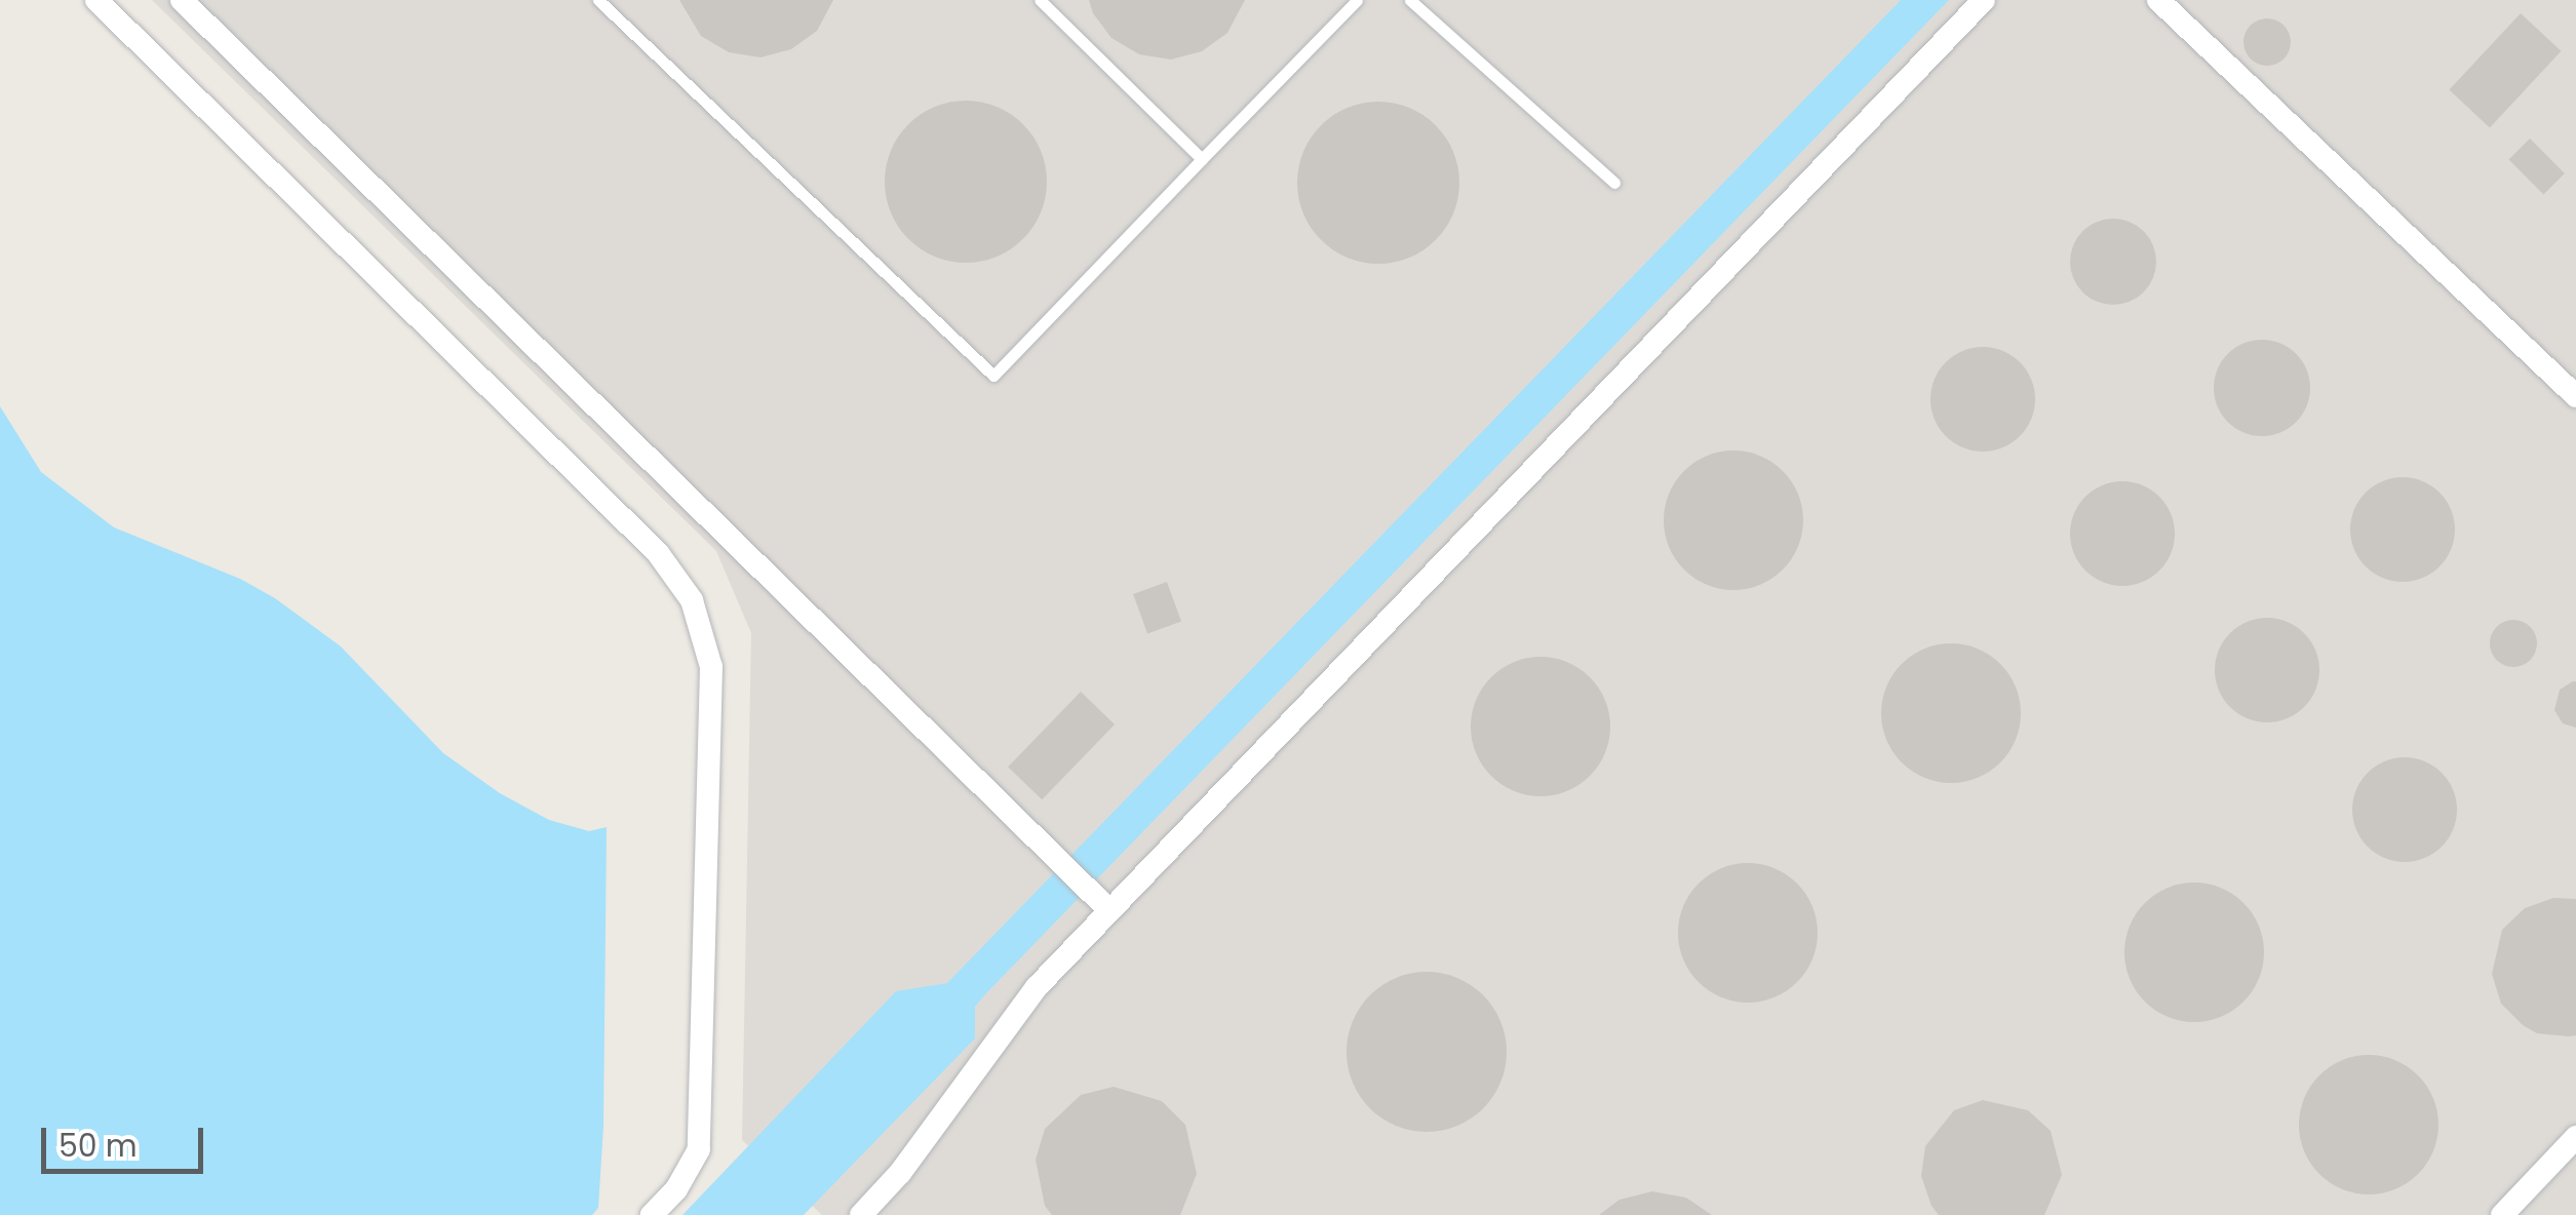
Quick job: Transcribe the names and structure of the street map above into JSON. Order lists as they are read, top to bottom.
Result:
{
  "scale_bar": "50 m"
}
